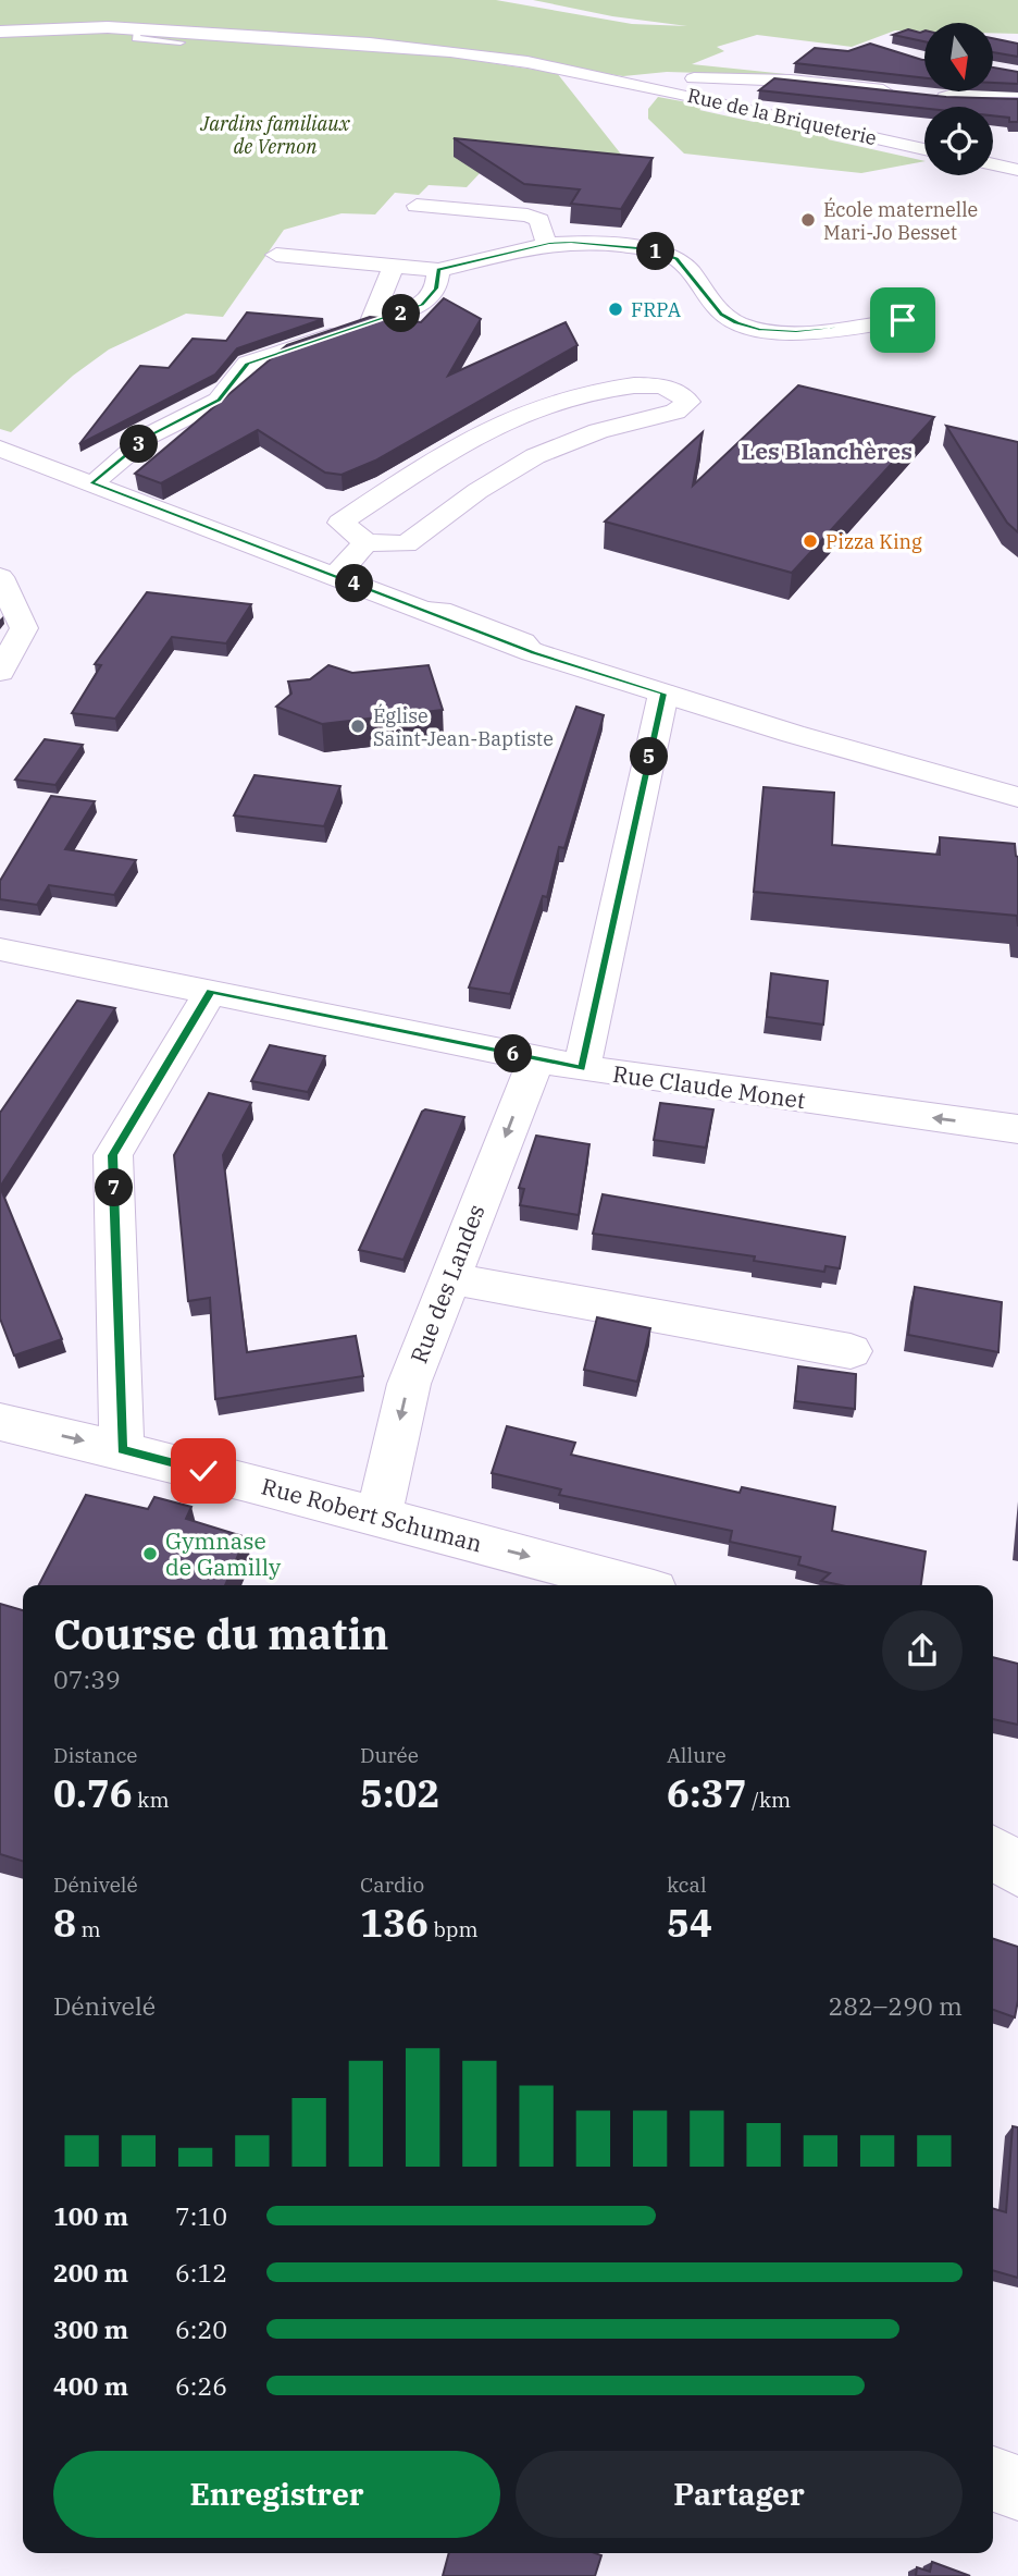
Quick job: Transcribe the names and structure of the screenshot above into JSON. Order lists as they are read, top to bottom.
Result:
{
  "streets": {
    "street": [
      "Rue de la Briqueterie",
      "Rue Claude Monet",
      "Rue des Landes",
      "Rue Robert Schuman"
    ]
  },
  "crossings": [
    ["Rue Claude Monet", "Rue des Landes"],
    ["Rue des Landes", "Rue Robert Schuman"]
  ],
  "districts": ["Les Blanchères"],
  "parks": ["Jardins familiaux de Vernon"],
  "places": [
    "École maternelle Mari-Jo Besset",
    "FRPA",
    "Pizza King",
    "Église Saint-Jean-Baptiste",
    "Gymnase de Gamilly"
  ],
  "north": "bottom",
  "page": {
    "pins": [
      "1",
      "2",
      "3",
      "4",
      "5",
      "6",
      "7"
    ],
    "heading": ["Course du matin", "07:39"],
    "stats": [
      ["Distance", "0.76 km"],
      ["Durée", "5:02"],
      ["Allure", "6:37 /km"],
      ["Dénivelé", "8 m"],
      ["Cardio", "136 bpm"],
      ["kcal", "54"]
    ],
    "chart": ["Dénivelé", "282–290 m"],
    "list": [
      {
        "name": "100 m",
        "note": "7:10"
      },
      {
        "name": "200 m",
        "note": "6:12"
      },
      {
        "name": "300 m",
        "note": "6:20"
      },
      {
        "name": "400 m",
        "note": "6:26"
      }
    ],
    "buttons": ["Enregistrer", "Partager"]
  }
}
